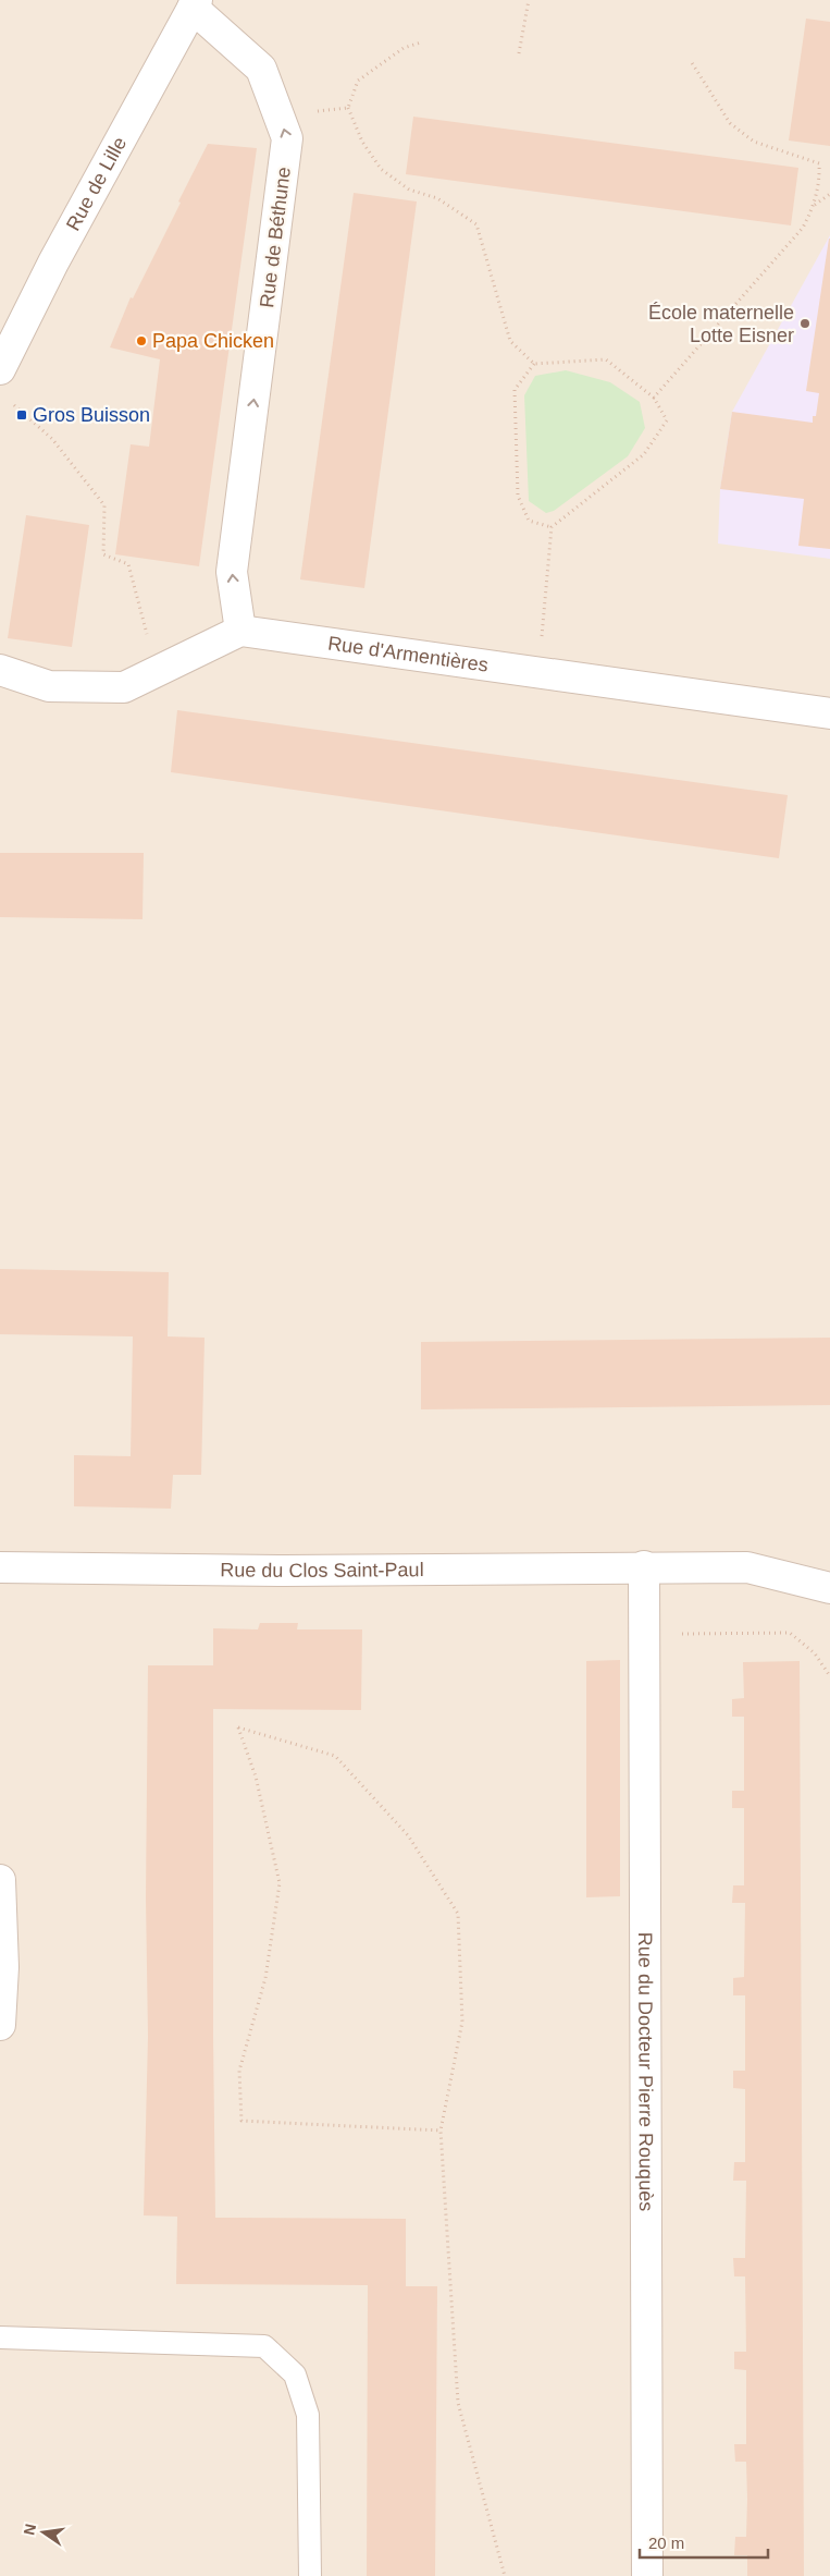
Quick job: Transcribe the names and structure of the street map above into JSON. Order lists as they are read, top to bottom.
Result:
{
  "streets": {
    "street": [
      "Rue de Lille",
      "Rue de Béthune",
      "Rue d'Armentières",
      "Rue du Clos Saint-Paul",
      "Rue du Docteur Pierre Rouquès"
    ]
  },
  "crossings": [
    ["Rue de Lille", "Rue de Béthune"],
    ["Rue de Béthune", "Rue d'Armentières"],
    ["Rue du Clos Saint-Paul", "Rue du Docteur Pierre Rouquès"]
  ],
  "one_way": ["Rue de Béthune"],
  "places": {
    "other": ["École maternelle Lotte Eisner", "Papa Chicken"],
    "transit": ["Gros Buisson"]
  },
  "scale_bar": "20 m",
  "north": "left"
}
